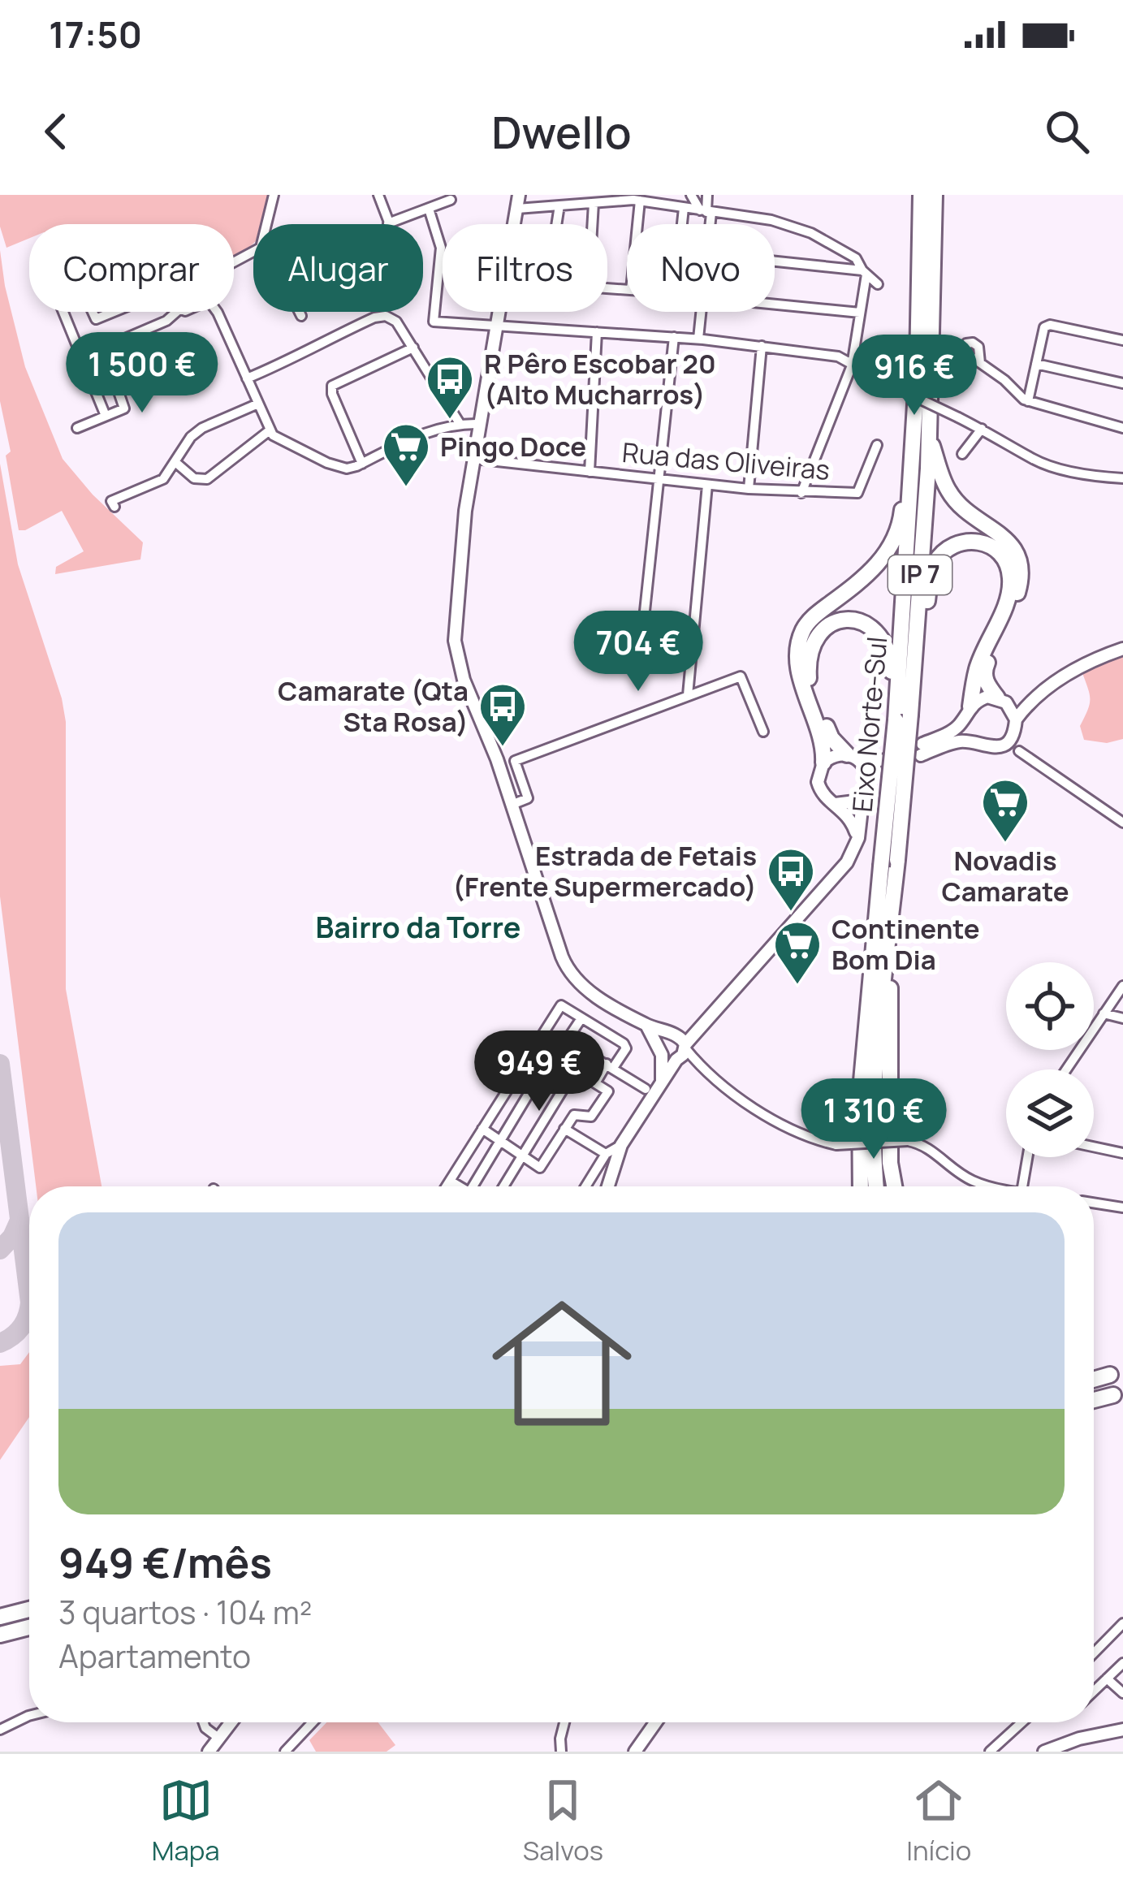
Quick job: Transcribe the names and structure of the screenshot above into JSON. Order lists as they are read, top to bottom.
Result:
{
  "streets": {
    "highway": ["IP 7", "Eixo Norte-Sul"],
    "street": ["Rua das Oliveiras"]
  },
  "districts": ["Bairro da Torre"],
  "places": {
    "bus stop": ["R Pêro Escobar 20 (Alto Mucharros)", "Camarate (Qta Sta Rosa)", "Estrada de Fetais (Frente Supermercado)"],
    "supermarket": ["Pingo Doce", "Novadis Camarate", "Continente Bom Dia"]
  },
  "page": {
    "status": "17:50",
    "header": "Dwello",
    "chip": [
      "Comprar",
      "Alugar",
      "Filtros",
      "Novo"
    ],
    "price": [
      "1 500 €",
      "916 €",
      "704 €",
      "949 €",
      "1 310 €"
    ],
    "list": [
      {
        "name": "949 €/mês",
        "note": "3 quartos · 104 m² · Apartamento"
      }
    ],
    "tabs": ["Mapa", "Salvos", "Início"]
  }
}
